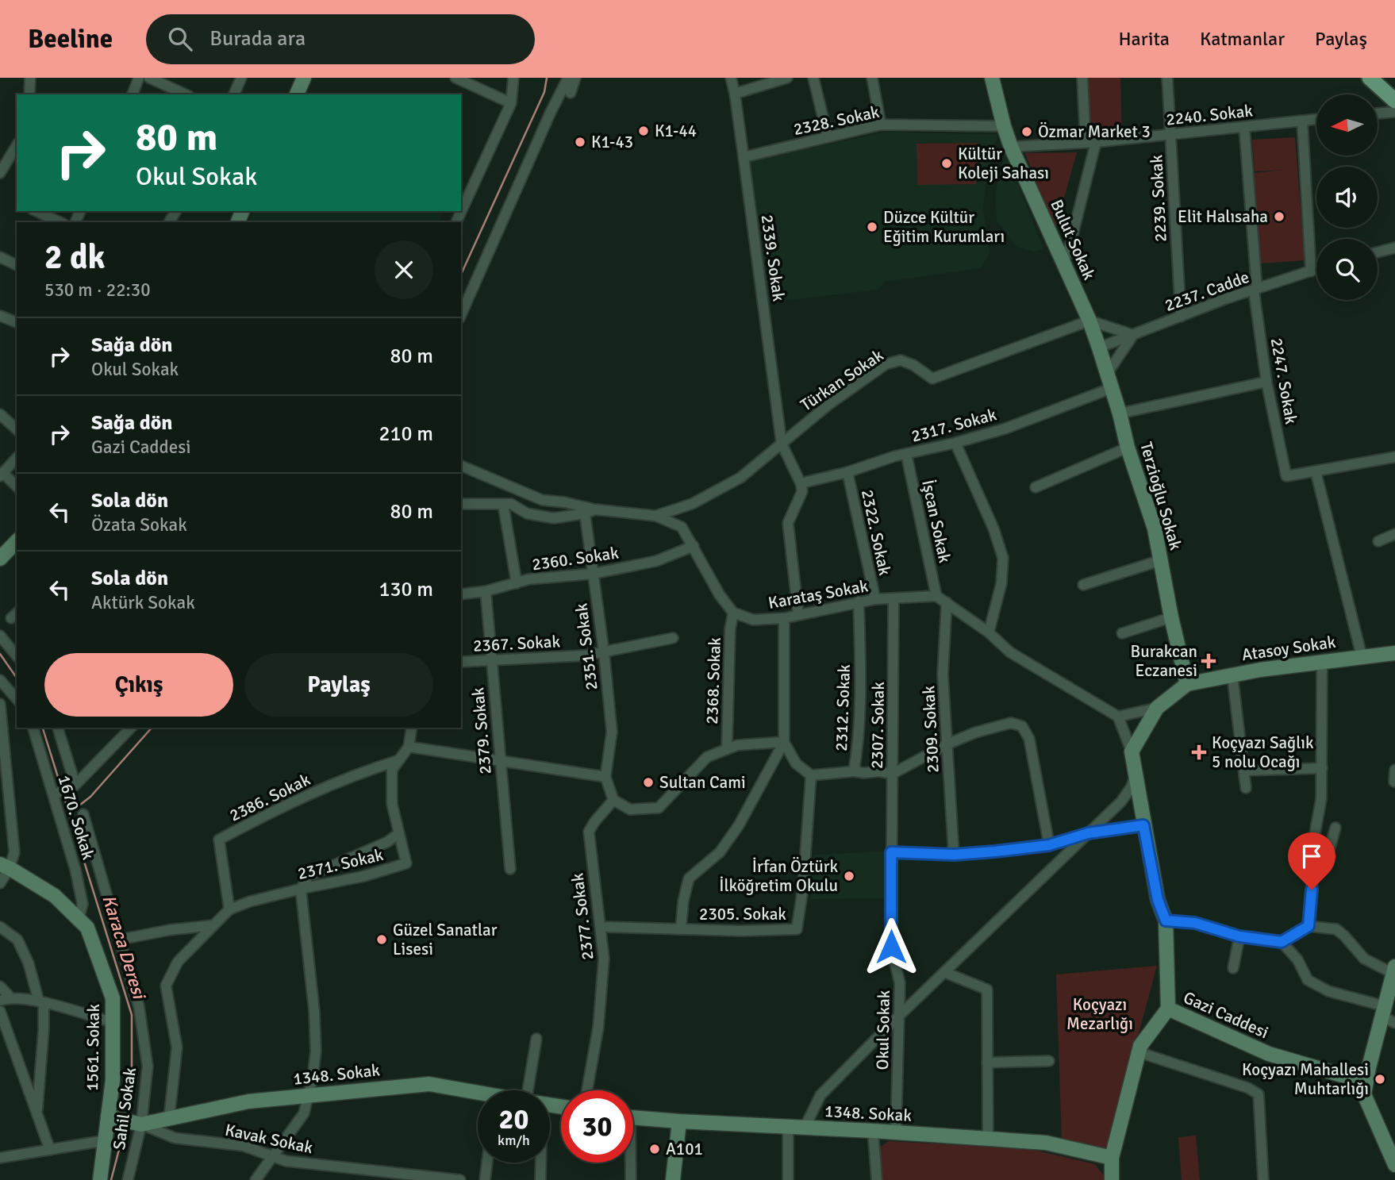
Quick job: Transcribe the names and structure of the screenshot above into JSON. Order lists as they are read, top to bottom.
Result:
{
  "streets": {
    "street": [
      "2240. Sokak",
      "2328. Sokak",
      "2239. Sokak",
      "Bulut Sokak",
      "2339. Sokak",
      "2237. Cadde",
      "Türkan Sokak",
      "2247. Sokak",
      "2317. Sokak",
      "Terzioğlu Sokak",
      "İşcan Sokak",
      "2322. Sokak",
      "2360. Sokak",
      "Karataş Sokak",
      "2367. Sokak",
      "2351. Sokak",
      "Atasoy Sokak",
      "2368. Sokak",
      "2312. Sokak",
      "2307. Sokak",
      "2309. Sokak",
      "2379. Sokak",
      "2386. Sokak",
      "1670. Sokak",
      "2371. Sokak",
      "2305. Sokak",
      "2377. Sokak",
      "Gazi Caddesi",
      "Okul Sokak",
      "1561. Sokak",
      "1348. Sokak",
      "Sahil Sokak",
      "Kavak Sokak"
    ]
  },
  "crossings": [
    ["2240. Sokak", "2239. Sokak"],
    ["2240. Sokak", "Bulut Sokak"],
    ["2240. Sokak", "2247. Sokak"],
    ["2328. Sokak", "Bulut Sokak"],
    ["2328. Sokak", "2339. Sokak"],
    ["2239. Sokak", "2237. Cadde"],
    ["Bulut Sokak", "Türkan Sokak"],
    ["Bulut Sokak", "Terzioğlu Sokak"],
    ["2339. Sokak", "Türkan Sokak"],
    ["2237. Cadde", "2247. Sokak"],
    ["2237. Cadde", "Terzioğlu Sokak"],
    ["Türkan Sokak", "Terzioğlu Sokak"],
    ["2317. Sokak", "Terzioğlu Sokak"],
    ["2317. Sokak", "İşcan Sokak"],
    ["2317. Sokak", "2322. Sokak"],
    ["Terzioğlu Sokak", "Atasoy Sokak"],
    ["İşcan Sokak", "Karataş Sokak"],
    ["2322. Sokak", "Karataş Sokak"],
    ["2360. Sokak", "2351. Sokak"],
    ["2360. Sokak", "2379. Sokak"],
    ["Karataş Sokak", "2368. Sokak"],
    ["Karataş Sokak", "2312. Sokak"],
    ["Karataş Sokak", "2307. Sokak"],
    ["2367. Sokak", "2351. Sokak"],
    ["2367. Sokak", "2379. Sokak"],
    ["2312. Sokak", "2305. Sokak"],
    ["2307. Sokak", "Okul Sokak"],
    ["2386. Sokak", "2371. Sokak"],
    ["1670. Sokak", "1561. Sokak"],
    ["2371. Sokak", "1348. Sokak"],
    ["2305. Sokak", "2377. Sokak"],
    ["Okul Sokak", "1348. Sokak"],
    ["1348. Sokak", "Sahil Sokak"],
    ["1348. Sokak", "Kavak Sokak"],
    ["Sahil Sokak", "Kavak Sokak"]
  ],
  "water": ["Karaca Deresi"],
  "parks": ["Koçyazı Mezarlığı"],
  "places": {
    "other": [
      "K1-44",
      "Özmar Market 3",
      "K1-43",
      "Kültür Koleji Sahası",
      "Elit Halısaha",
      "Düzce Kültür Eğitim Kurumları",
      "Sultan Cami",
      "İrfan Öztürk İlköğretim Okulu",
      "Güzel Sanatlar Lisesi",
      "Koçyazı Mahallesi Muhtarlığı",
      "A101"
    ],
    "health": ["Burakcan Eczanesi", "Koçyazı Sağlık 5 nolu Ocağı"]
  },
  "north": "left",
  "page": {
    "header": "Beeline",
    "search": "Burada ara",
    "nav": ["Harita", "Katmanlar", "Paylaş"],
    "turn": ["80 m", "Okul Sokak"],
    "heading": ["2 dk", "530 m · 22:30"],
    "list": [
      {
        "name": "Sağa dön",
        "note": "Okul Sokak",
        "value": "80 m"
      },
      {
        "name": "Sağa dön",
        "note": "Gazi Caddesi",
        "value": "210 m"
      },
      {
        "name": "Sola dön",
        "note": "Özata Sokak",
        "value": "80 m"
      },
      {
        "name": "Sola dön",
        "note": "Aktürk Sokak",
        "value": "130 m"
      }
    ],
    "buttons": ["Çıkış", "Paylaş"],
    "speed": "20 km/h",
    "limit": "30"
  }
}
